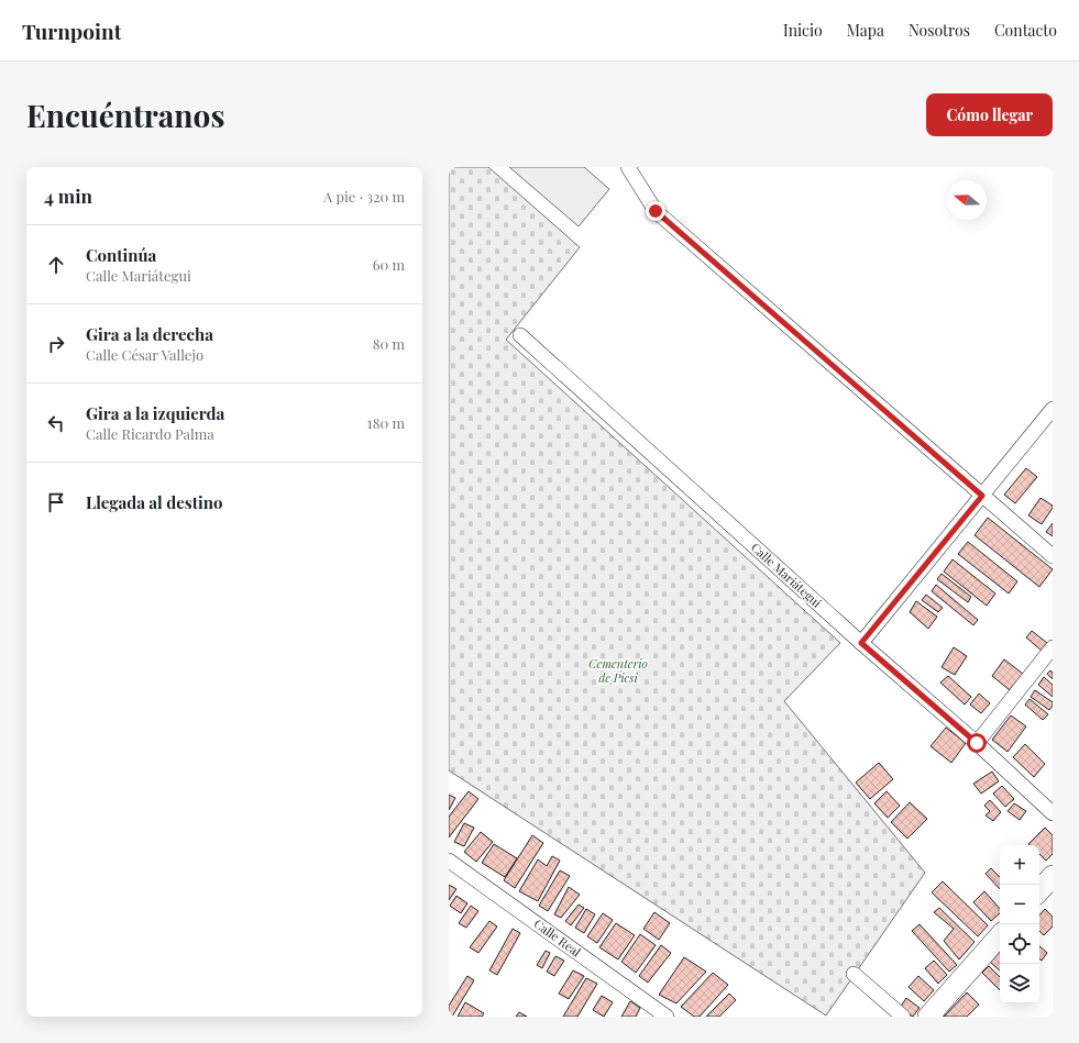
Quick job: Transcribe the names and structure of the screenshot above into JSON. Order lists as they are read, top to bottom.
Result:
{
  "streets": {
    "street": ["Calle Mariátegui", "Calle Real"]
  },
  "parks": ["Cementerio de Picsi"],
  "north": "left",
  "page": {
    "header": "Turnpoint",
    "nav": [
      "Inicio",
      "Mapa",
      "Nosotros",
      "Contacto"
    ],
    "buttons": "Cómo llegar",
    "title": "Encuéntranos",
    "heading": ["4 min", "A pie · 320 m"],
    "list": [
      ["Continúa", "Calle Mariátegui", "60 m"],
      ["Gira a la derecha", "Calle César Vallejo", "80 m"],
      ["Gira a la izquierda", "Calle Ricardo Palma", "180 m"],
      "Llegada al destino"
    ],
    "map_buttons": ["+", "−"]
  }
}
